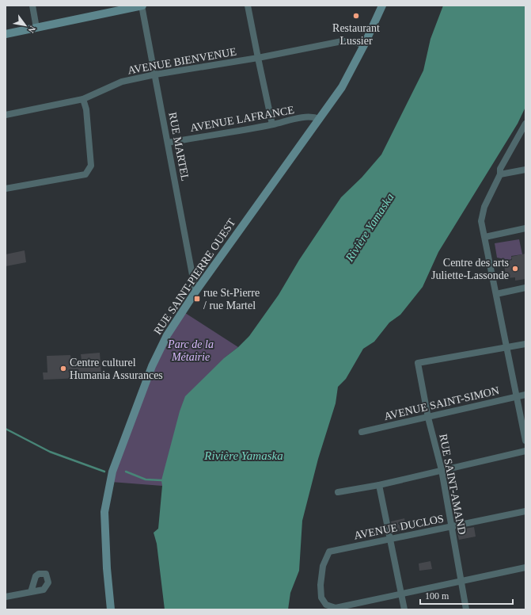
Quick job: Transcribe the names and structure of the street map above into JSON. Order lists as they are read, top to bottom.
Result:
{
  "streets": {
    "street": [
      "AVENUE BIENVENUE",
      "AVENUE LAFRANCE",
      "RUE MARTEL",
      "RUE SAINT-PIERRE OUEST",
      "AVENUE SAINT-SIMON",
      "RUE SAINT-AMAND",
      "AVENUE DUCLOS"
    ]
  },
  "crossings": [
    ["AVENUE BIENVENUE", "RUE MARTEL"],
    ["AVENUE BIENVENUE", "RUE SAINT-PIERRE OUEST"],
    ["AVENUE LAFRANCE", "RUE MARTEL"],
    ["AVENUE LAFRANCE", "RUE SAINT-PIERRE OUEST"],
    ["RUE MARTEL", "RUE SAINT-PIERRE OUEST"],
    ["AVENUE SAINT-SIMON", "RUE SAINT-AMAND"],
    ["RUE SAINT-AMAND", "AVENUE DUCLOS"]
  ],
  "water": ["Rivière Yamaska"],
  "parks": ["Parc de la Métairie"],
  "places": {
    "other": ["Restaurant Lussier", "Centre des arts Juliette-Lassonde", "Centre culturel Humania Assurances"],
    "transit": ["rue St-Pierre / rue Martel"]
  },
  "scale_bar": "100 m",
  "north": "bottom right"
}
